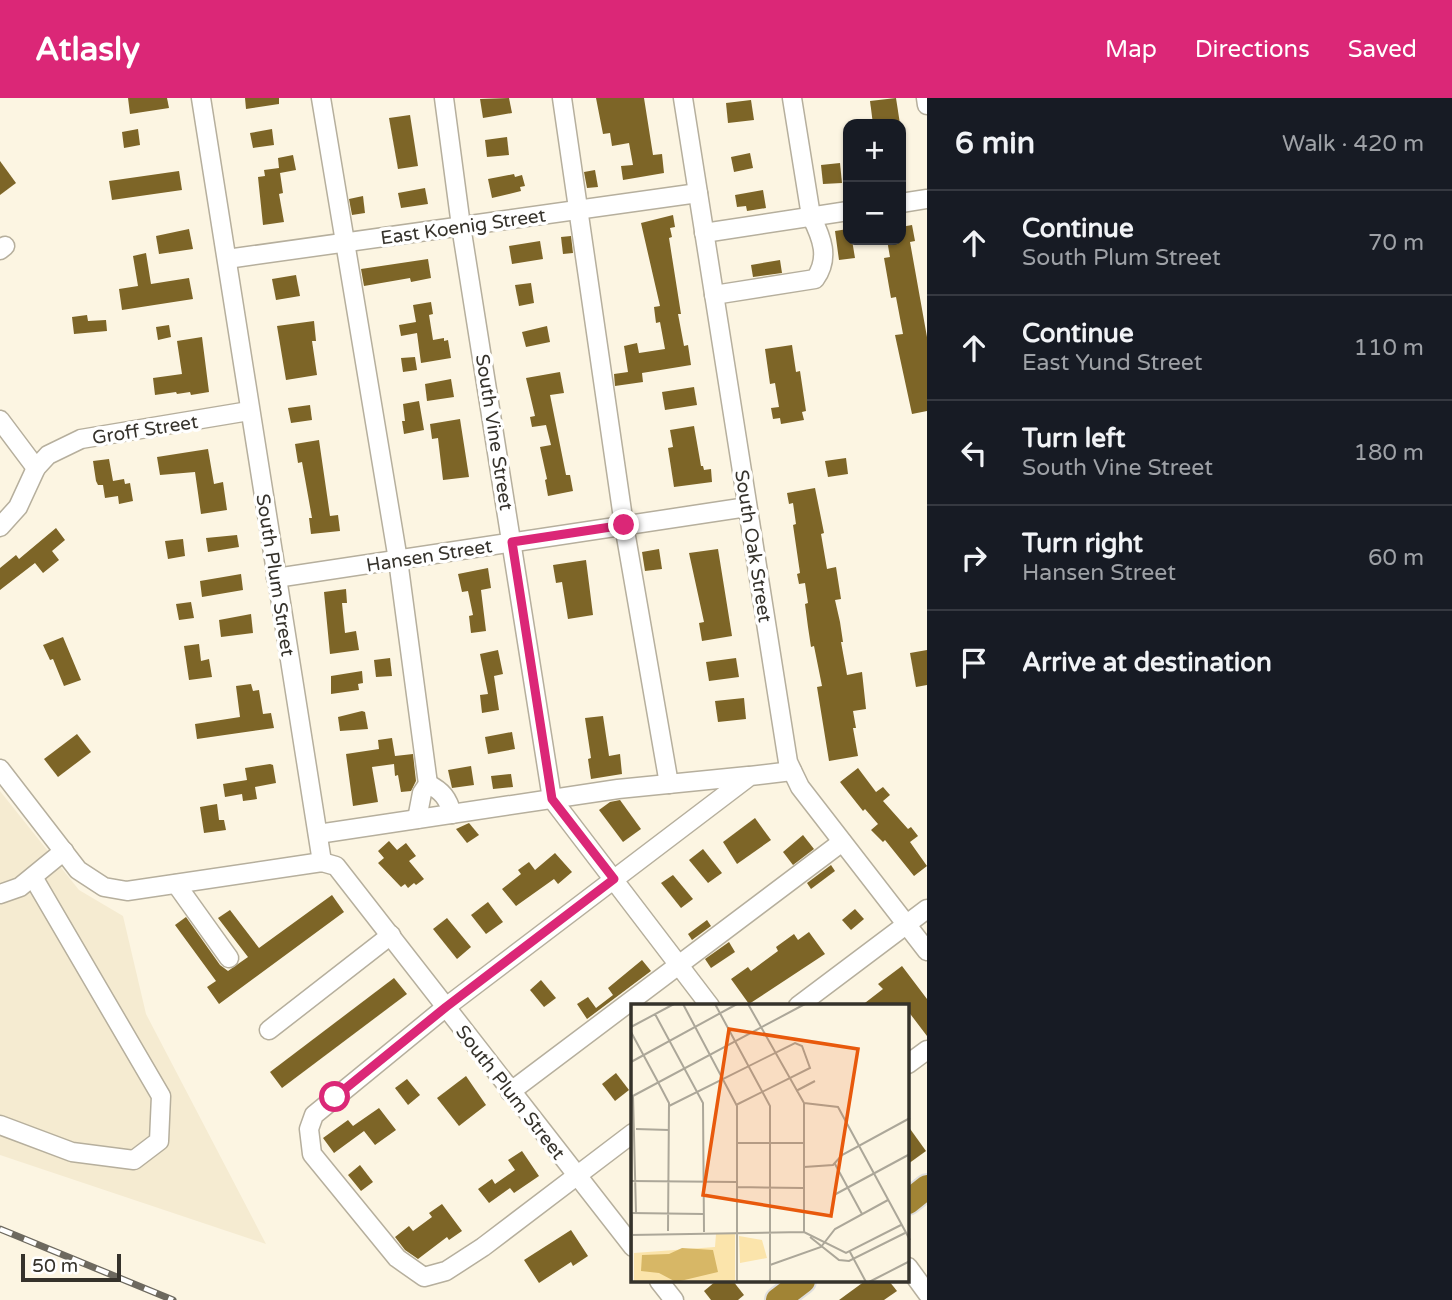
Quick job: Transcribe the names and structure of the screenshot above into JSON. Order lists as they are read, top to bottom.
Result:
{
  "streets": {
    "street": [
      "East Koenig Street",
      "Groff Street",
      "South Vine Street",
      "South Oak Street",
      "Hansen Street",
      "South Plum Street"
    ]
  },
  "crossings": [
    ["East Koenig Street", "South Vine Street"],
    ["East Koenig Street", "South Oak Street"],
    ["East Koenig Street", "South Plum Street"],
    ["Groff Street", "South Plum Street"],
    ["South Vine Street", "Hansen Street"],
    ["South Oak Street", "Hansen Street"],
    ["Hansen Street", "South Plum Street"]
  ],
  "scale_bar": "50 m",
  "page": {
    "header": "Atlasly",
    "nav": ["Map", "Directions", "Saved"],
    "heading": ["6 min", "Walk · 420 m"],
    "map_buttons": ["+", "−"],
    "list": [
      ["Continue", "South Plum Street", "70 m"],
      ["Continue", "East Yund Street", "110 m"],
      ["Turn left", "South Vine Street", "180 m"],
      ["Turn right", "Hansen Street", "60 m"],
      "Arrive at destination"
    ],
    "scale": "50 m"
  }
}
